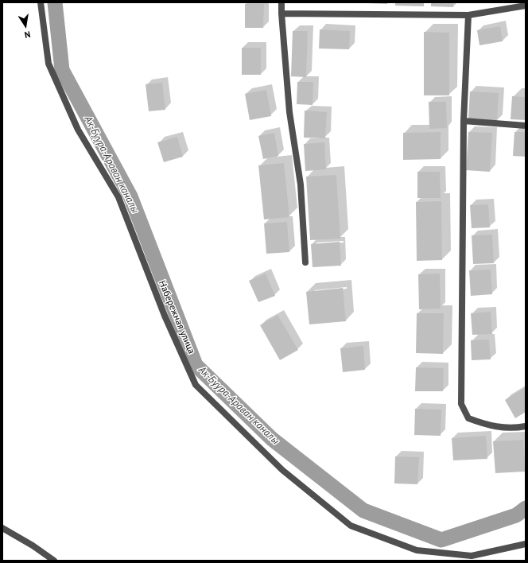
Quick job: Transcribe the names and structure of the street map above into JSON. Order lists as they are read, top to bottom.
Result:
{
  "streets": {
    "street": ["Набережная улица"]
  },
  "water": ["Ак-Буура-Араван каналы"],
  "north": "bottom"
}
